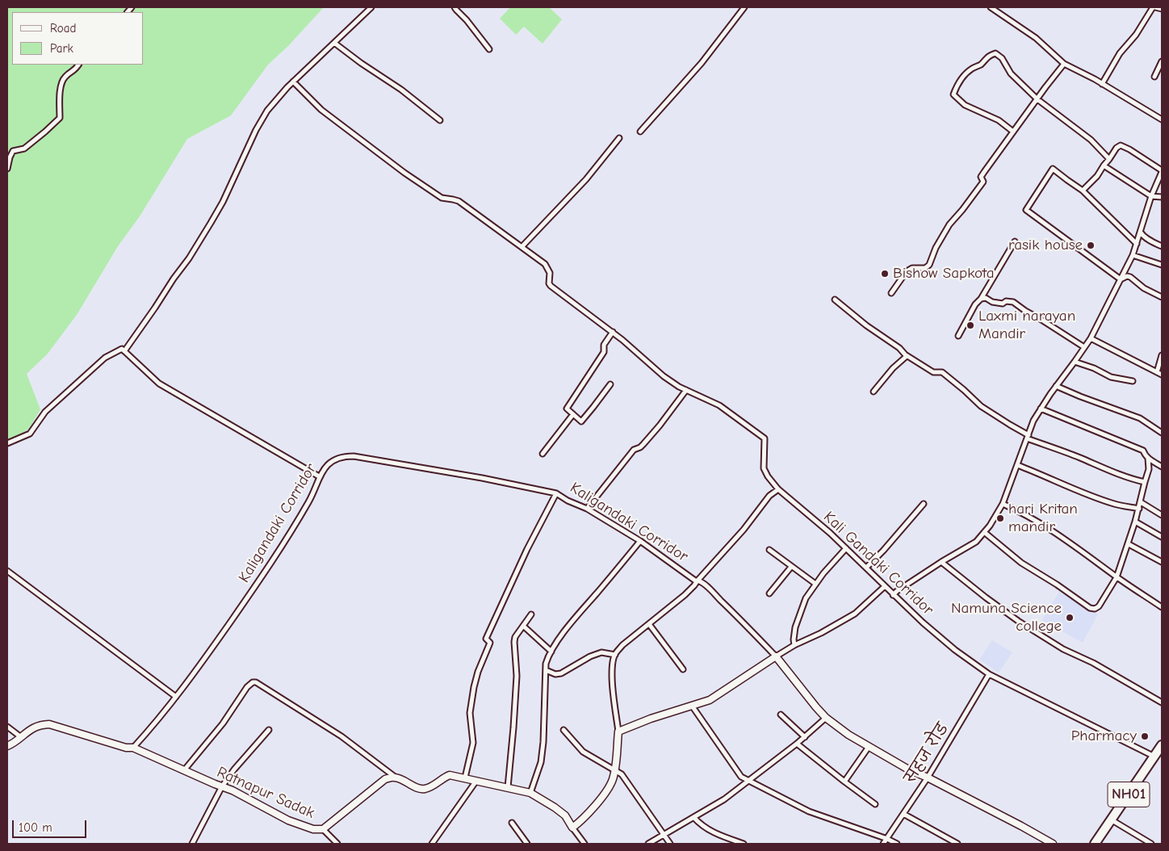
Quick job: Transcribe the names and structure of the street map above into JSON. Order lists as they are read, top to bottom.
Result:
{
  "streets": {
    "highway": ["NH01"],
    "main road": ["Ratnapur Sadak"],
    "street": ["Kaligandaki Corridor", "Kali Gandaki Corridor", "सहज रोड"]
  },
  "crossings": [
    ["Kaligandaki Corridor", "Kali Gandaki Corridor"],
    ["Kaligandaki Corridor", "Ratnapur Sadak"],
    ["Kali Gandaki Corridor", "सहज रोड"],
    ["Kali Gandaki Corridor", "NH01"]
  ],
  "places": [
    "rasik house",
    "Bishow Sapkota",
    "Laxmi narayan Mandir",
    "hari Kritan mandir",
    "Namuna Science college",
    "Pharmacy"
  ],
  "legend": ["Road", "Park"],
  "scale_bar": "100 m"
}
